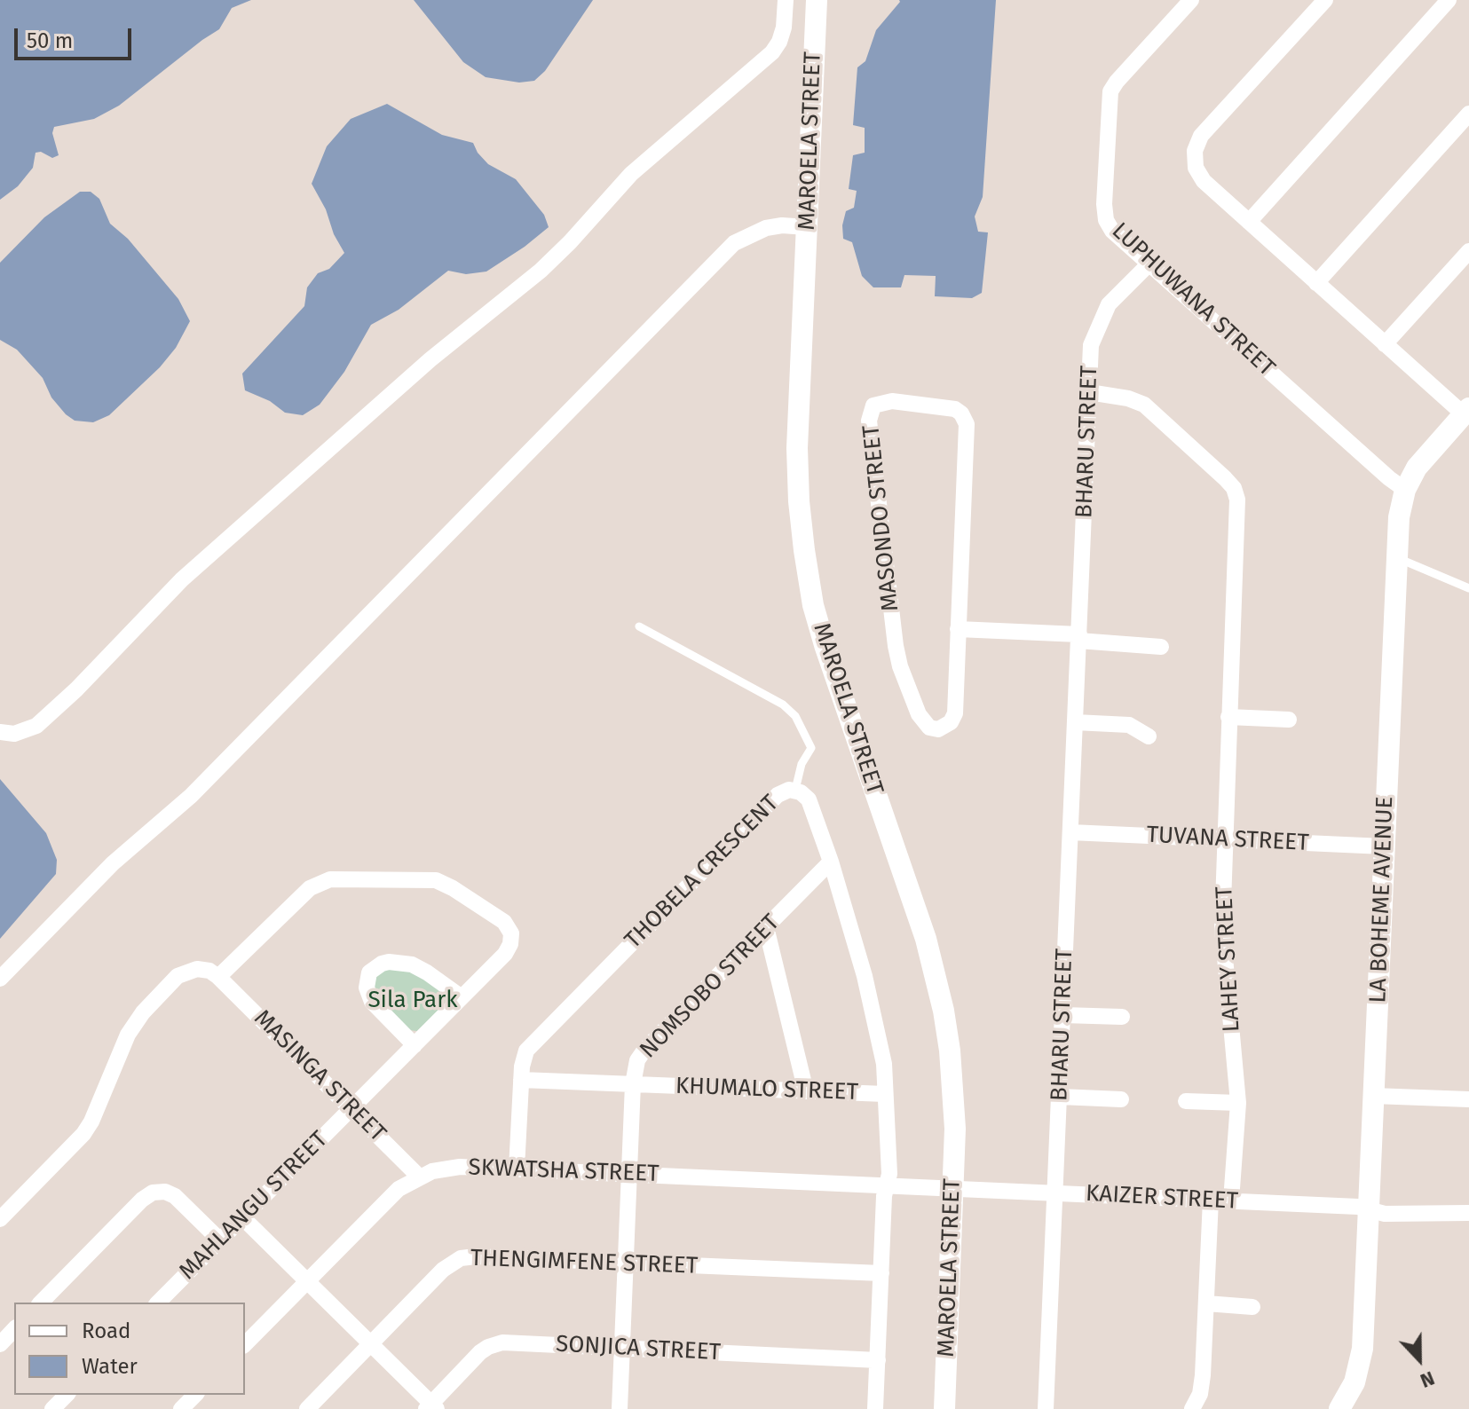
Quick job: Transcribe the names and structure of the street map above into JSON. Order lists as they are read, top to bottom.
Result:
{
  "streets": {
    "street": [
      "MAROELA STREET",
      "LUPHUWANA STREET",
      "BHARU STREET",
      "MASONDO STREET",
      "TUVANA STREET",
      "THOBELA CRESCENT",
      "LA BOHEME AVENUE",
      "LAHEY STREET",
      "NOMSOBO STREET",
      "MASINGA STREET",
      "KHUMALO STREET",
      "SKWATSHA STREET",
      "KAIZER STREET",
      "MAHLANGU STREET",
      "THENGIMFENE STREET",
      "SONJICA STREET"
    ]
  },
  "crossings": [
    ["MAROELA STREET", "SKWATSHA STREET"],
    ["MAROELA STREET", "KAIZER STREET"],
    ["LUPHUWANA STREET", "BHARU STREET"],
    ["LUPHUWANA STREET", "LA BOHEME AVENUE"],
    ["BHARU STREET", "TUVANA STREET"],
    ["BHARU STREET", "LAHEY STREET"],
    ["BHARU STREET", "KAIZER STREET"],
    ["TUVANA STREET", "LA BOHEME AVENUE"],
    ["TUVANA STREET", "LAHEY STREET"],
    ["THOBELA CRESCENT", "NOMSOBO STREET"],
    ["THOBELA CRESCENT", "KHUMALO STREET"],
    ["THOBELA CRESCENT", "SKWATSHA STREET"],
    ["THOBELA CRESCENT", "THENGIMFENE STREET"],
    ["THOBELA CRESCENT", "SONJICA STREET"],
    ["LA BOHEME AVENUE", "KAIZER STREET"],
    ["LAHEY STREET", "KAIZER STREET"],
    ["NOMSOBO STREET", "KHUMALO STREET"],
    ["NOMSOBO STREET", "SKWATSHA STREET"],
    ["NOMSOBO STREET", "THENGIMFENE STREET"],
    ["NOMSOBO STREET", "SONJICA STREET"],
    ["MASINGA STREET", "SKWATSHA STREET"],
    ["MASINGA STREET", "MAHLANGU STREET"],
    ["SKWATSHA STREET", "KAIZER STREET"]
  ],
  "parks": ["Sila Park"],
  "legend": ["Road", "Water"],
  "scale_bar": "50 m",
  "north": "bottom"
}
